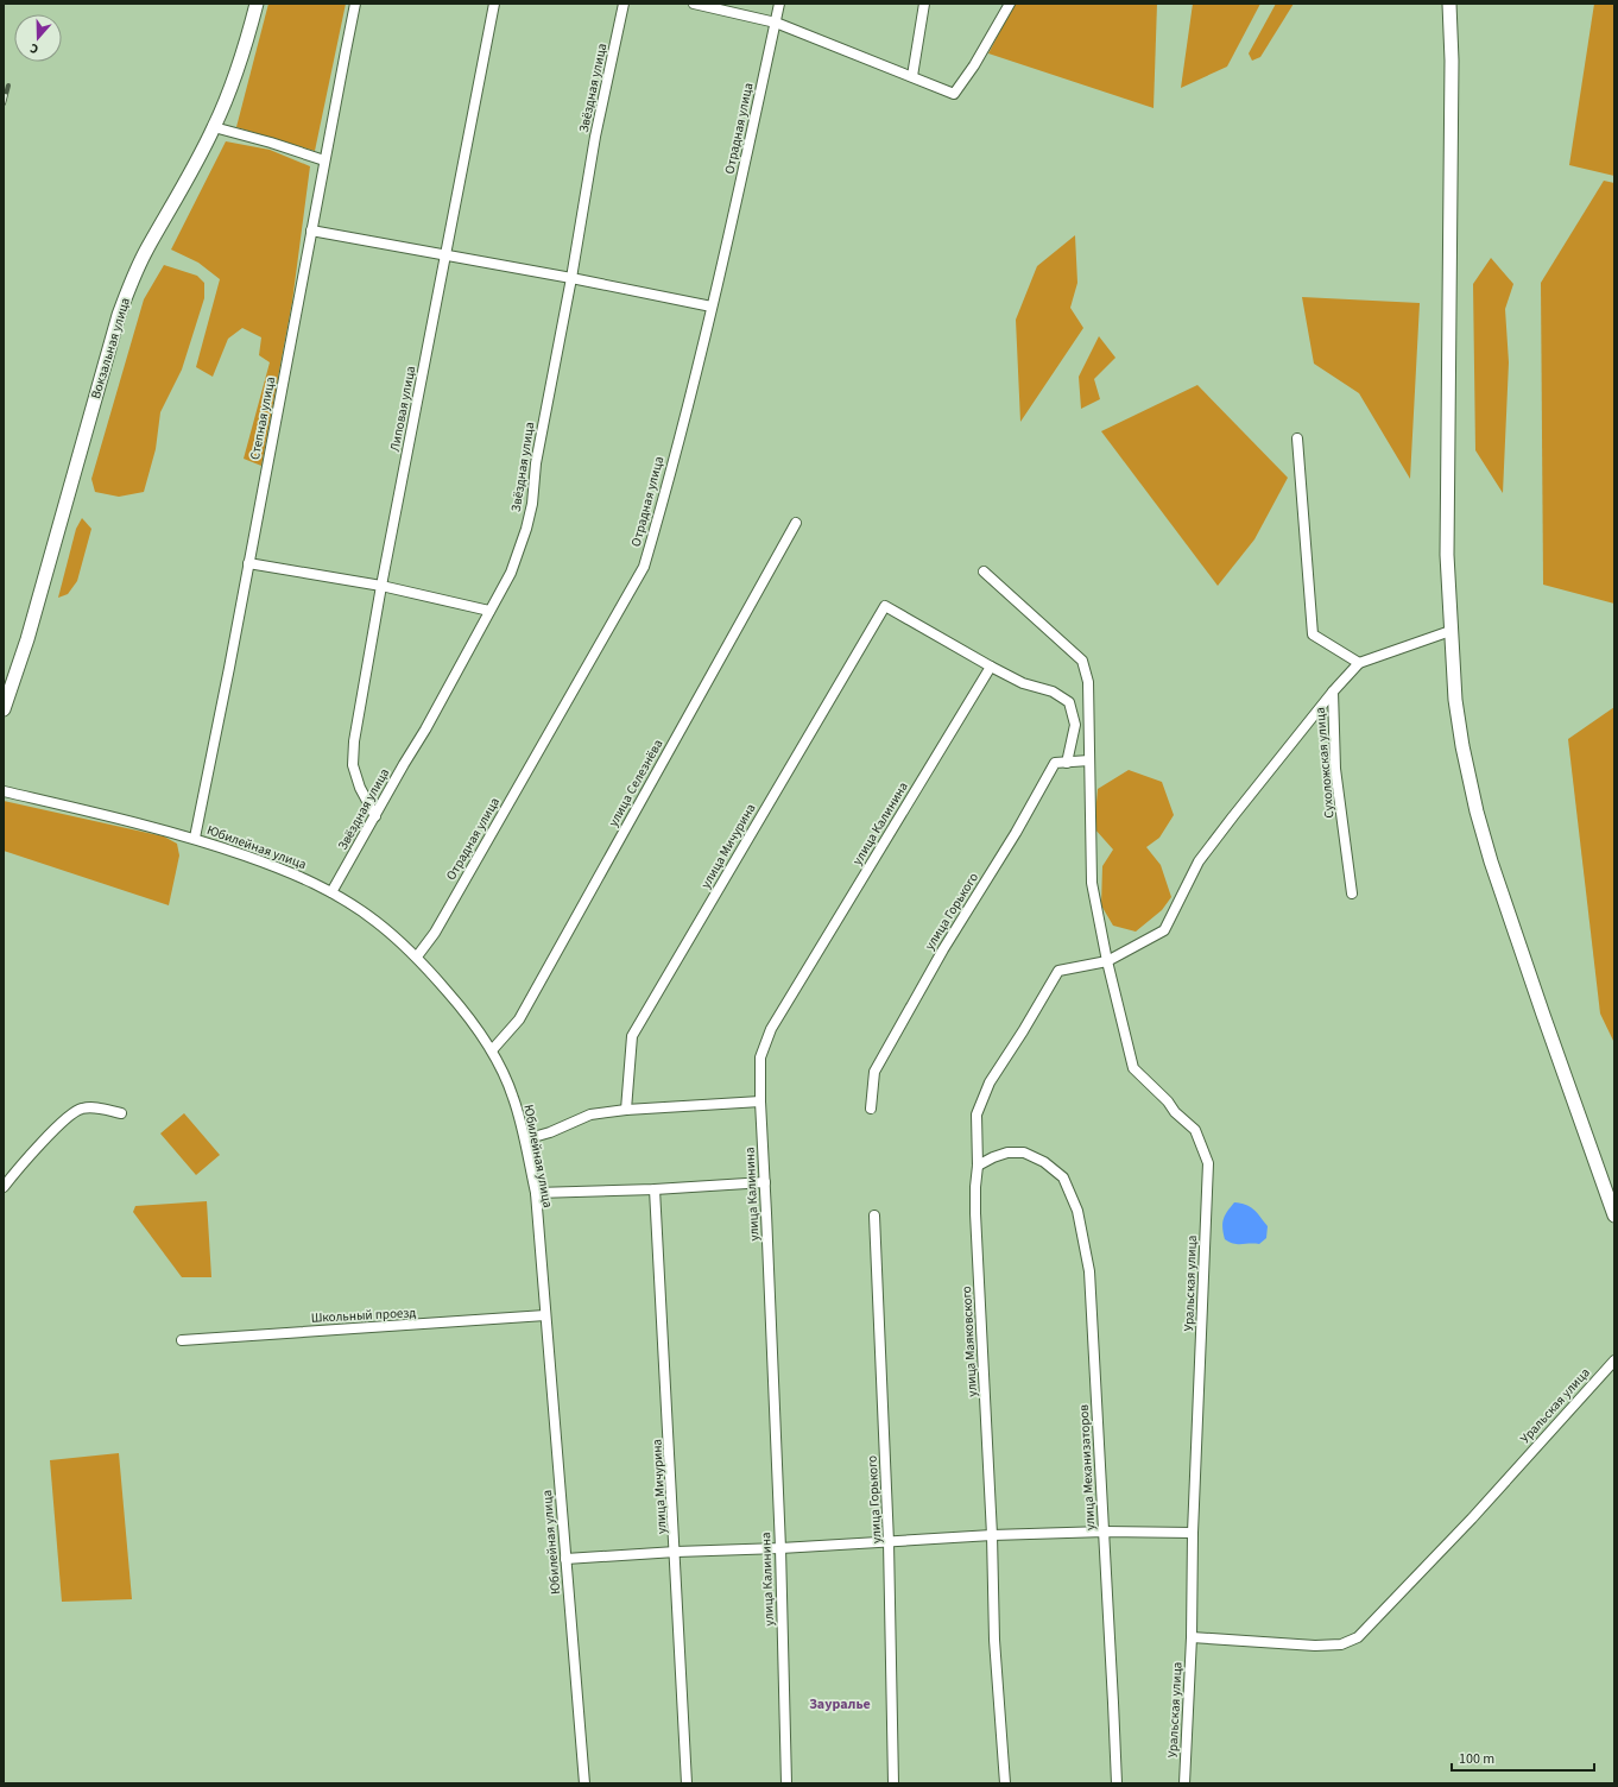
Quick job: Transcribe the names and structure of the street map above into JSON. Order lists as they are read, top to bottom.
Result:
{
  "streets": {
    "main road": ["Вокзальная улица"],
    "street": [
      "Звёздная улица",
      "Отрадная улица",
      "Липовая улица",
      "Степная улица",
      "Сухоложская улица",
      "улица Селезнёва",
      "улица Калинина",
      "улица Мичурина",
      "Юбилейная улица",
      "улица Горького",
      "Уральская улица",
      "Школьный проезд",
      "улица Маяковского",
      "улица Механизаторов"
    ]
  },
  "crossings": [
    ["Звёздная улица", "Липовая улица"],
    ["Звёздная улица", "Юбилейная улица"],
    ["Отрадная улица", "Юбилейная улица"],
    ["Степная улица", "Юбилейная улица"],
    ["Сухоложская улица", "улица Маяковского"],
    ["улица Селезнёва", "Юбилейная улица"],
    ["улица Калинина", "улица Мичурина"],
    ["Юбилейная улица", "Школьный проезд"],
    ["улица Горького", "Уральская улица"],
    ["Уральская улица", "улица Маяковского"],
    ["улица Маяковского", "улица Механизаторов"]
  ],
  "districts": ["Зауралье"],
  "scale_bar": "100 m",
  "north": "bottom"
}
